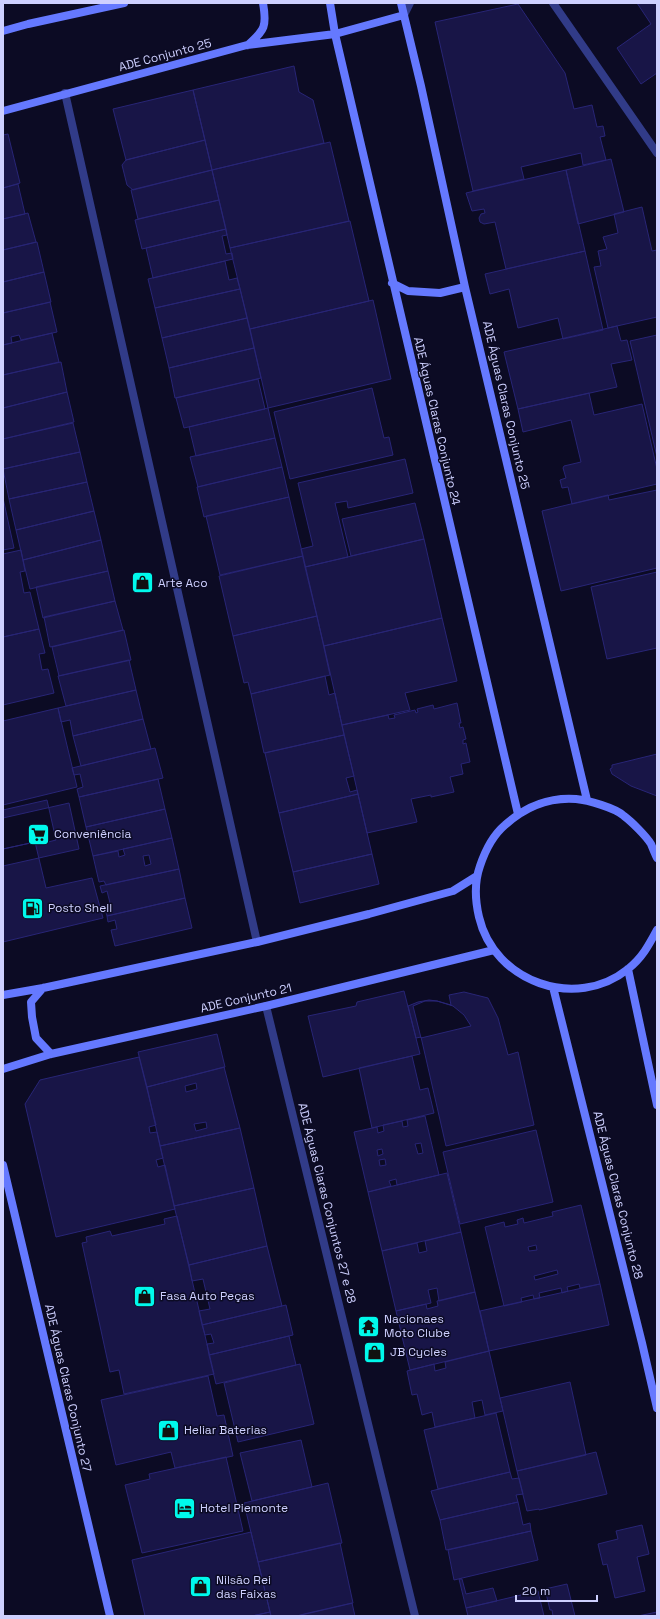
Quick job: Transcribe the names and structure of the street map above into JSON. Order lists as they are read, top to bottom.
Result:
{
  "streets": {
    "street": [
      "ADE Conjunto 25",
      "ADE Águas Claras Conjunto 25",
      "ADE Águas Claras Conjunto 24",
      "ADE Conjunto 21",
      "ADE Águas Claras Conjunto 28",
      "ADE Águas Claras Conjuntos 27 e 28",
      "ADE Águas Claras Conjunto 27"
    ]
  },
  "crossings": [
    ["ADE Conjunto 25", "ADE Águas Claras Conjunto 25"],
    ["ADE Conjunto 25", "ADE Águas Claras Conjunto 24"],
    ["ADE Conjunto 21", "ADE Águas Claras Conjuntos 27 e 28"]
  ],
  "places": {
    "shop": [
      "Arte Aco",
      "Fasa Auto Peças",
      "JB Cycles",
      "Heliar Baterias",
      "Nilsão Rei das Faixas"
    ],
    "supermarket": ["Conveniência"],
    "fuel station": ["Posto Shell"],
    "temple": ["Nacionaes Moto Clube"],
    "hotel": ["Hotel Piemonte"]
  },
  "scale_bar": "20 m"
}
